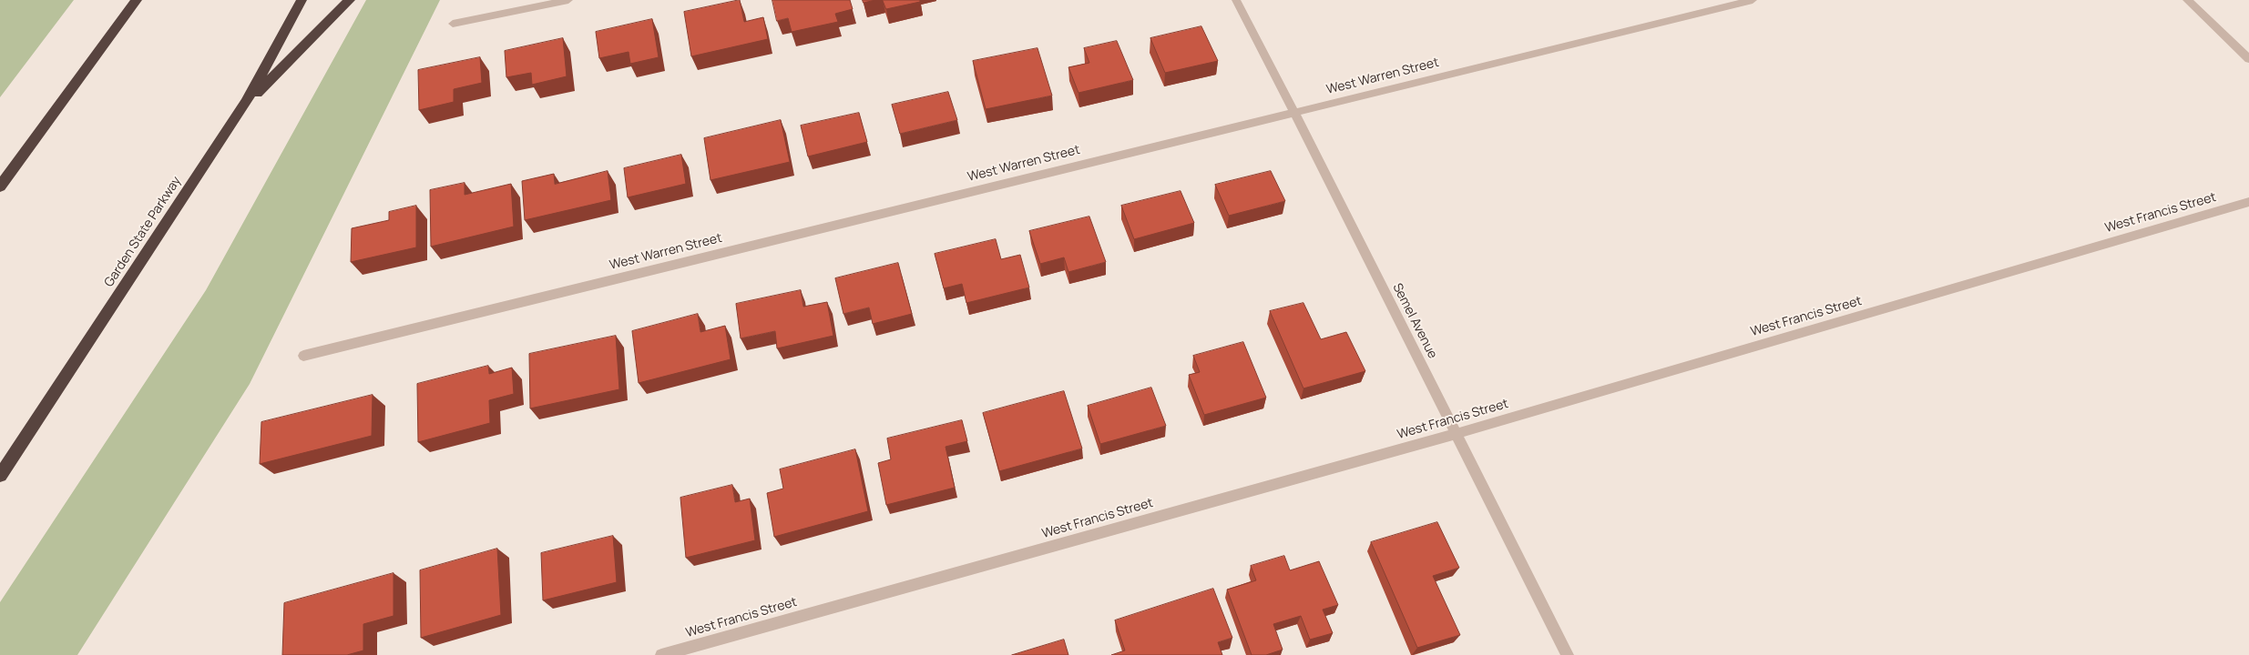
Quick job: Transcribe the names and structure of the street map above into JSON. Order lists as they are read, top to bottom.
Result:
{
  "streets": {
    "highway": ["Garden State Parkway"],
    "street": ["West Warren Street", "West Francis Street", "Semel Avenue"]
  },
  "crossings": [
    ["West Warren Street", "Semel Avenue"],
    ["West Francis Street", "Semel Avenue"]
  ]
}
